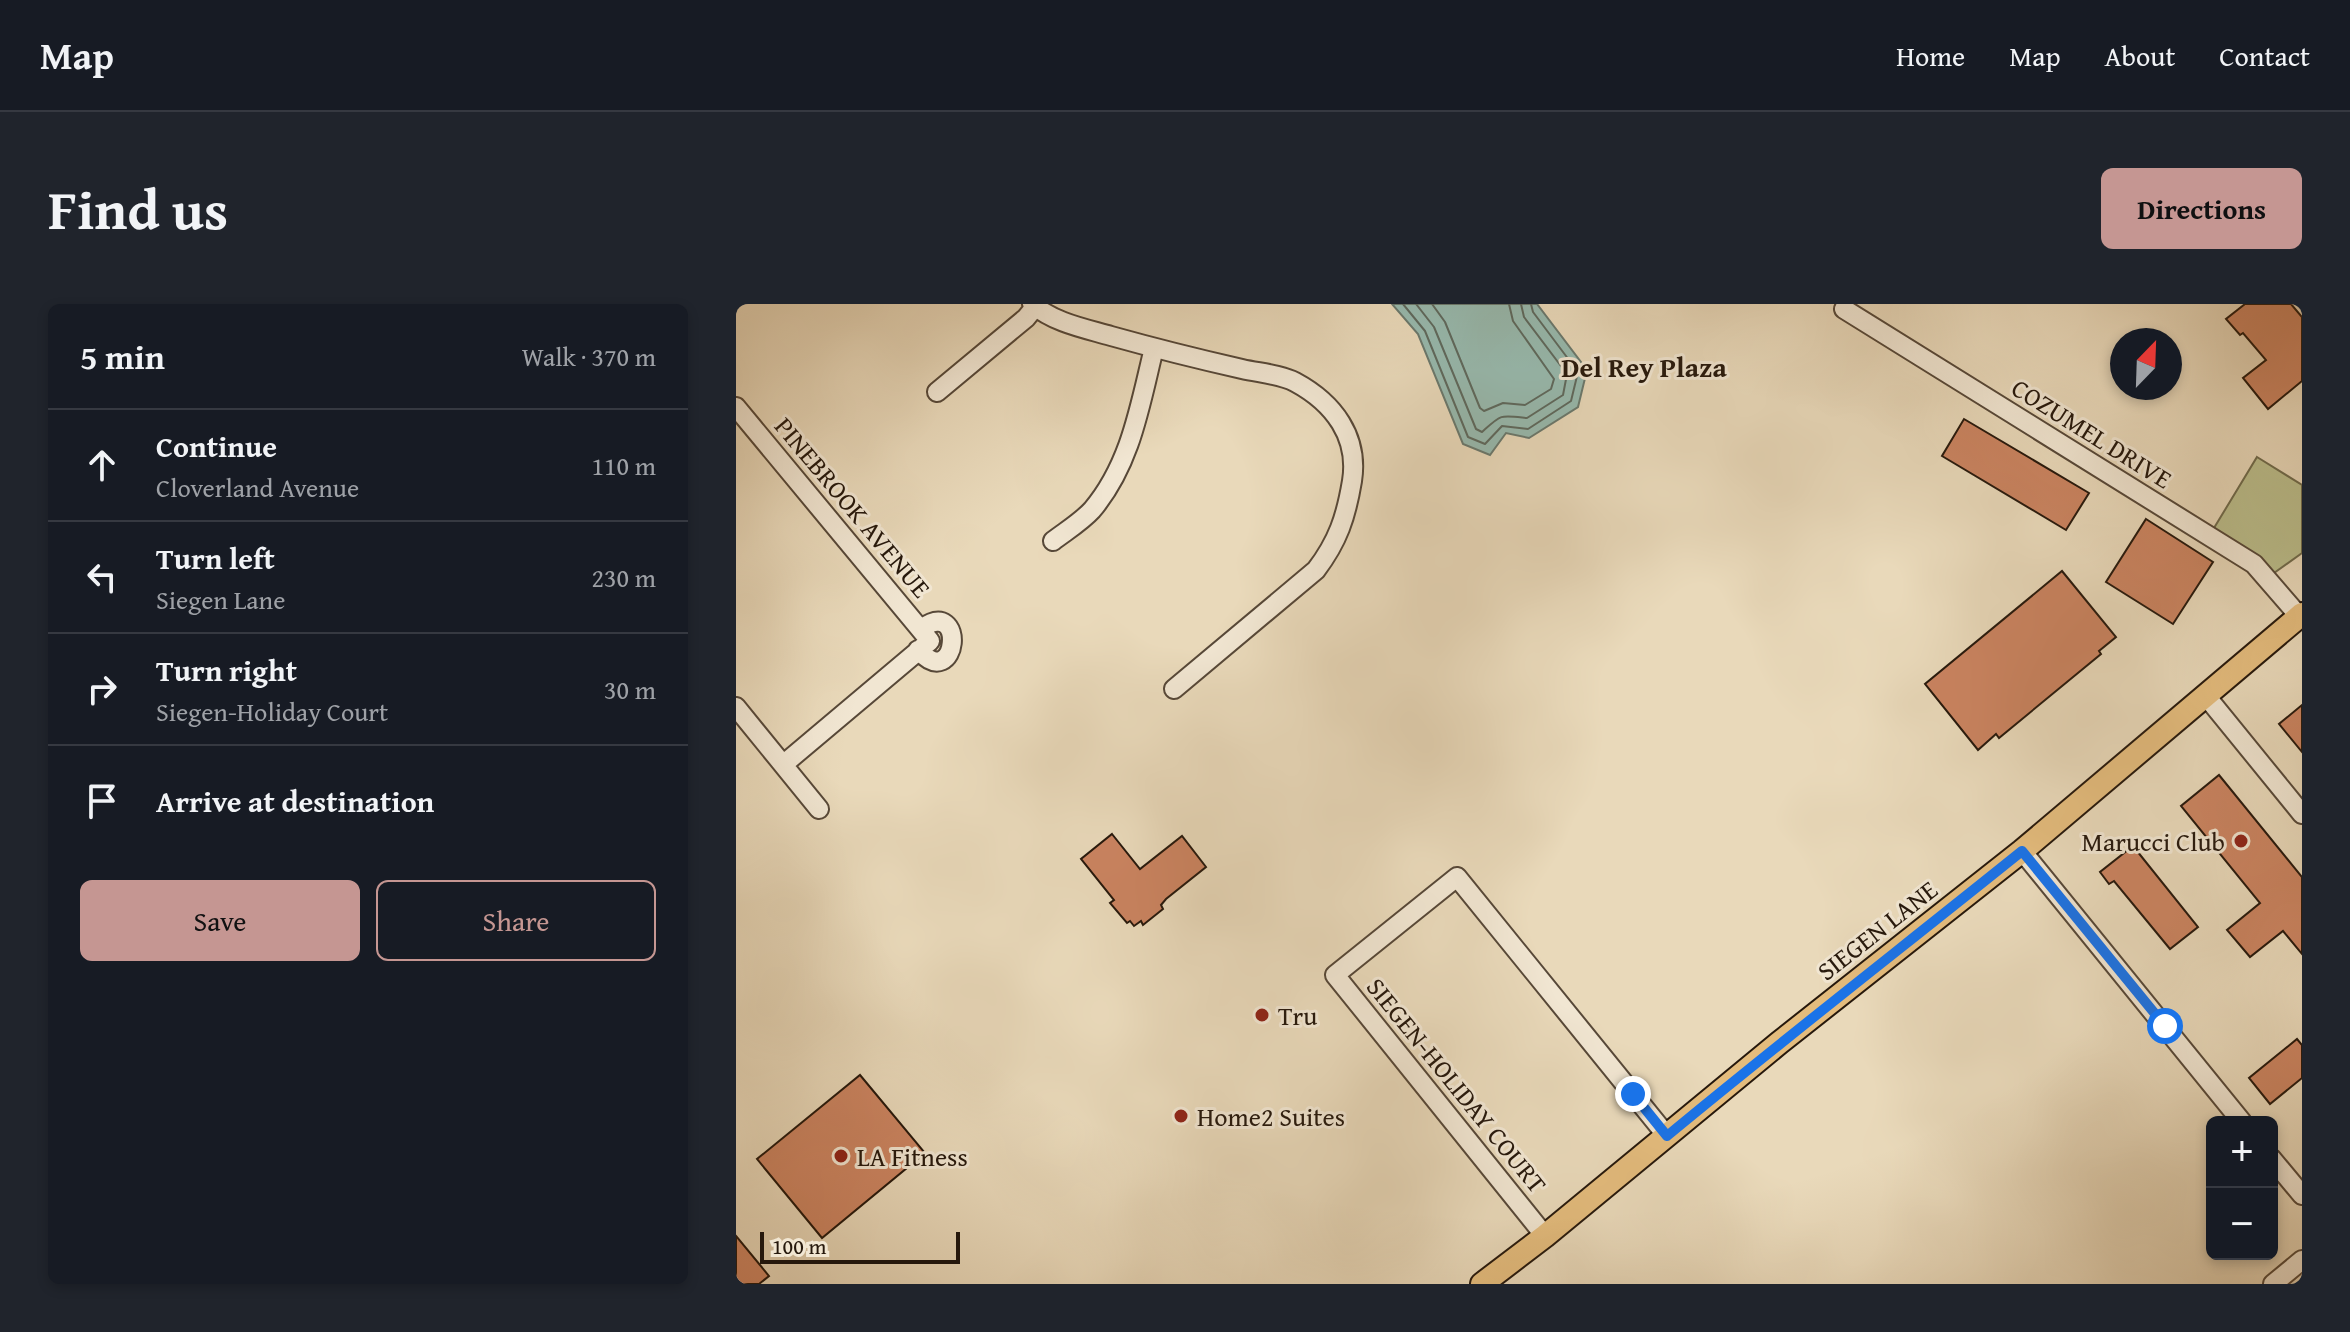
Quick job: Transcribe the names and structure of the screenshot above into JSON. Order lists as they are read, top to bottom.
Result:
{
  "streets": {
    "main road": ["SIEGEN LANE"],
    "street": ["COZUMEL DRIVE", "PINEBROOK AVENUE", "SIEGEN-HOLIDAY COURT"]
  },
  "crossings": [
    ["COZUMEL DRIVE", "SIEGEN LANE"],
    ["SIEGEN LANE", "SIEGEN-HOLIDAY COURT"]
  ],
  "districts": ["Del Rey Plaza"],
  "places": [
    "Marucci Club",
    "Tru",
    "Home2 Suites",
    "LA Fitness"
  ],
  "scale_bar": "100 m",
  "north": "top right",
  "page": {
    "header": "Map",
    "nav": [
      "Home",
      "Map",
      "About",
      "Contact"
    ],
    "title": "Find us",
    "buttons": [
      "Directions",
      ["Save", "Share"]
    ],
    "heading": ["5 min", "Walk · 370 m"],
    "list": [
      ["Continue", "Cloverland Avenue", "110 m"],
      ["Turn left", "Siegen Lane", "230 m"],
      ["Turn right", "Siegen-Holiday Court", "30 m"],
      "Arrive at destination"
    ],
    "map_buttons": ["+", "−"],
    "scale": "100 m"
  }
}
